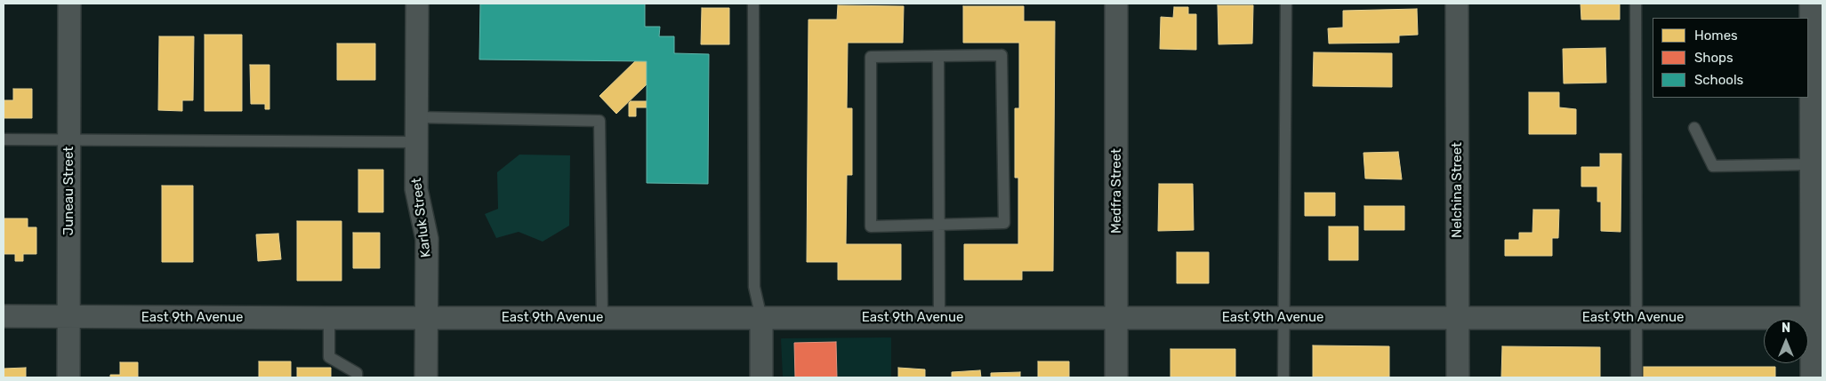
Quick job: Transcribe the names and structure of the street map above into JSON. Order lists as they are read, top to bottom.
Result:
{
  "streets": {
    "street": [
      "Nelchina Street",
      "Juneau Street",
      "Medfra Street",
      "Karluk Street",
      "East 9th Avenue"
    ]
  },
  "crossings": [
    ["Nelchina Street", "East 9th Avenue"],
    ["Juneau Street", "East 9th Avenue"],
    ["Medfra Street", "East 9th Avenue"],
    ["Karluk Street", "East 9th Avenue"]
  ],
  "legend": ["Homes", "Shops", "Schools"],
  "north": "top"
}
